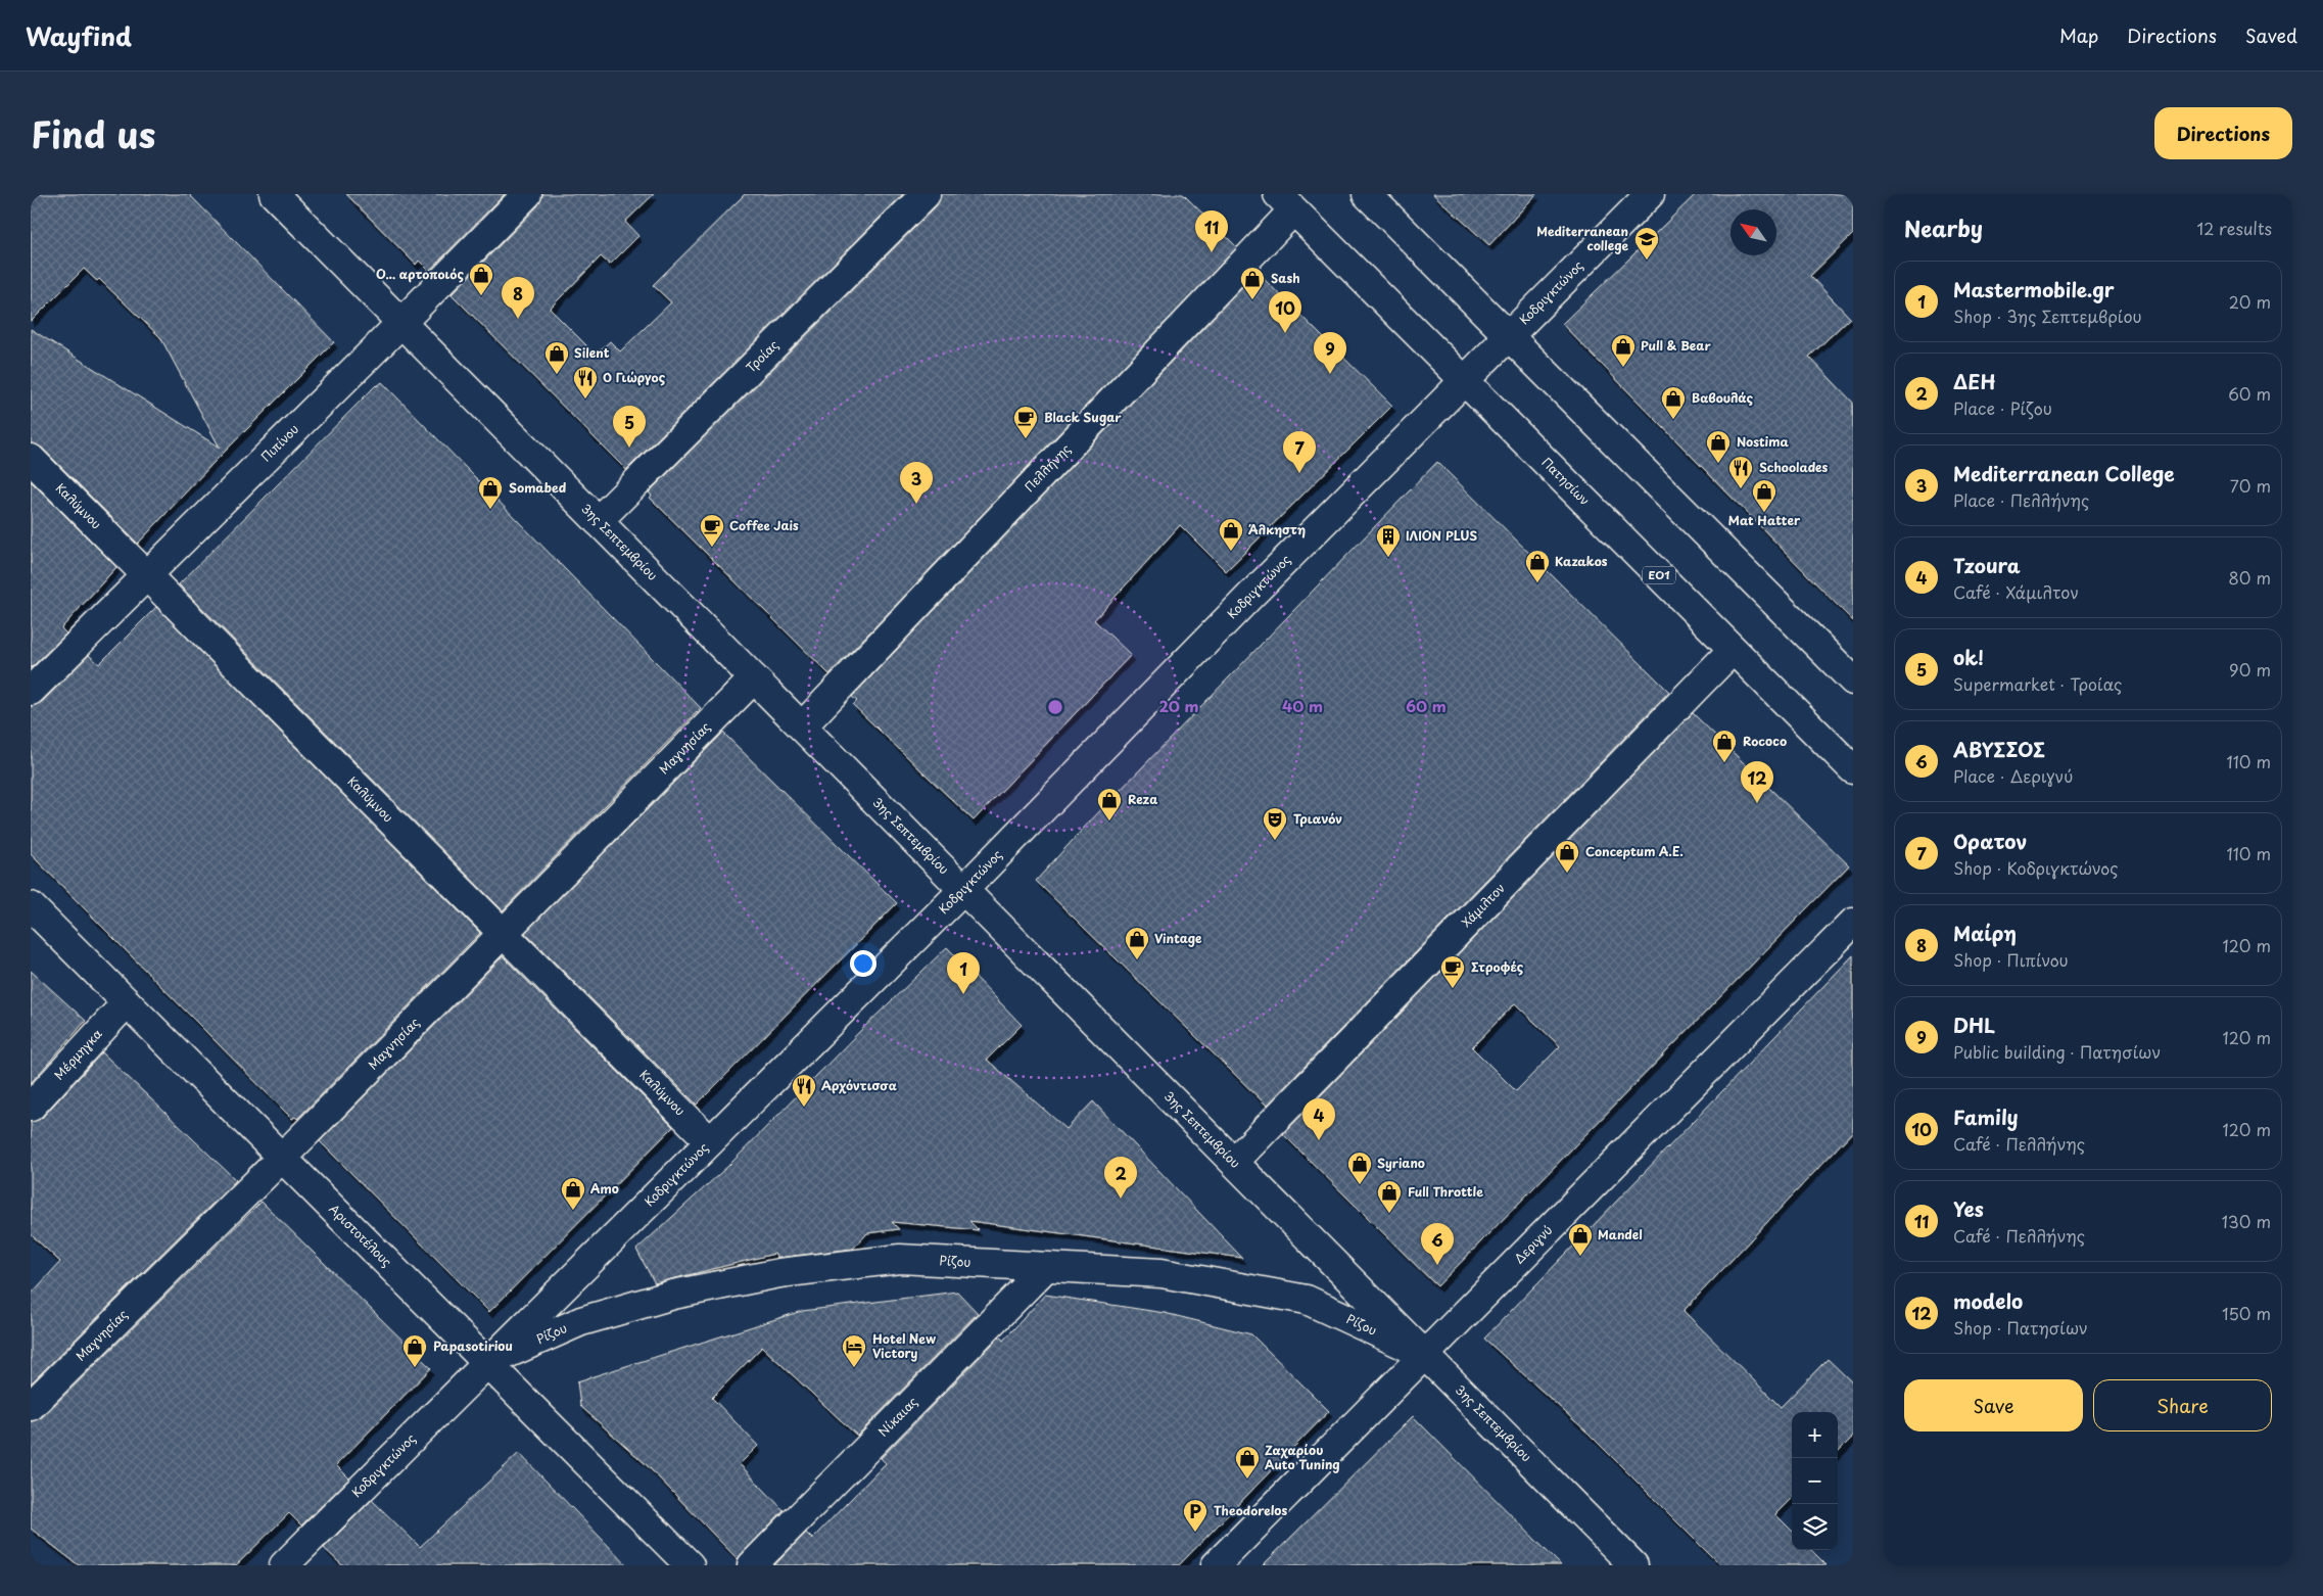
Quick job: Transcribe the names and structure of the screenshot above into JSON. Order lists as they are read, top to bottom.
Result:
{
  "streets": {
    "street": [
      "Κοδριγκτώνος",
      "Τροίας",
      "Πιπίνου",
      "Πελλήνης",
      "Πατησίων",
      "Καλύμνου",
      "3ης Σεπτεμβρίου",
      "ΕΟ1",
      "Μαγνησίας",
      "Χάμιλτον",
      "Μέρμηγκα",
      "Αριστοτέλους",
      "Δεριγνύ",
      "Ρίζου",
      "Νίκαιας"
    ]
  },
  "crossings": [
    ["Κοδριγκτώνος", "Πατησίων"],
    ["Κοδριγκτώνος", "Καλύμνου"],
    ["Κοδριγκτώνος", "3ης Σεπτεμβρίου"],
    ["Κοδριγκτώνος", "Αριστοτέλους"],
    ["Κοδριγκτώνος", "Ρίζου"],
    ["Τροίας", "3ης Σεπτεμβρίου"],
    ["Πιπίνου", "Καλύμνου"],
    ["Πιπίνου", "3ης Σεπτεμβρίου"],
    ["Πελλήνης", "Πατησίων"],
    ["Πελλήνης", "3ης Σεπτεμβρίου"],
    ["Πατησίων", "Χάμιλτον"],
    ["Καλύμνου", "Μαγνησίας"],
    ["3ης Σεπτεμβρίου", "Μαγνησίας"],
    ["3ης Σεπτεμβρίου", "Χάμιλτον"],
    ["3ης Σεπτεμβρίου", "Δεριγνύ"],
    ["3ης Σεπτεμβρίου", "Ρίζου"],
    ["Μαγνησίας", "Αριστοτέλους"],
    ["Μέρμηγκα", "Αριστοτέλους"],
    ["Αριστοτέλους", "Ρίζου"],
    ["Δεριγνύ", "Ρίζου"],
    ["Ρίζου", "Νίκαιας"]
  ],
  "places": {
    "school or university": ["Mediterranean college"],
    "shop": [
      "Ο... αρτοποιός",
      "Sash",
      "Pull & Bear",
      "Silent",
      "Βαβουλάς",
      "Nostima",
      "Somabed",
      "Mat Hatter",
      "Άλκηστη",
      "Kazakos",
      "Rococo",
      "Reza",
      "Conceptum Α.Ε.",
      "Vintage",
      "Syriano",
      "Amo",
      "Full Throttle",
      "Mandel",
      "Papasotiriou",
      "Ζαχαρίου Auto Tuning"
    ],
    "restaurant": ["Ο Γιώργος", "Schoolades", "Αρχόντισσα"],
    "cafe": ["Black Sugar", "Coffee Jais", "Στροφές"],
    "building": ["ΙΛΙΟΝ PLUS"],
    "theatre": ["Τριανόν"],
    "hotel": ["Hotel New Victory"],
    "parking": ["Theodorelos"]
  },
  "north": "top left",
  "page": {
    "header": "Wayfind",
    "nav": ["Map", "Directions", "Saved"],
    "title": "Find us",
    "buttons": [
      "Directions",
      ["Save", "Share"]
    ],
    "heading": ["Nearby", "12 results"],
    "pins": [
      "11",
      "8",
      "10",
      "9",
      "5",
      "7",
      "3",
      "12",
      "1",
      "4",
      "2",
      "6"
    ],
    "list": [
      {
        "mark": "1",
        "name": "Mastermobile.gr",
        "note": "Shop · 3ης Σεπτεμβρίου",
        "value": "20 m"
      },
      {
        "mark": "2",
        "name": "ΔΕΗ",
        "note": "Place · Ρίζου",
        "value": "60 m"
      },
      {
        "mark": "3",
        "name": "Mediterranean College",
        "note": "Place · Πελλήνης",
        "value": "70 m"
      },
      {
        "mark": "4",
        "name": "Tzoura",
        "note": "Café · Χάμιλτον",
        "value": "80 m"
      },
      {
        "mark": "5",
        "name": "ok!",
        "note": "Supermarket · Τροίας",
        "value": "90 m"
      },
      {
        "mark": "6",
        "name": "ΑΒΥΣΣΟΣ",
        "note": "Place · Δεριγνύ",
        "value": "110 m"
      },
      {
        "mark": "7",
        "name": "Ορατον",
        "note": "Shop · Κοδριγκτώνος",
        "value": "110 m"
      },
      {
        "mark": "8",
        "name": "Μαίρη",
        "note": "Shop · Πιπίνου",
        "value": "120 m"
      },
      {
        "mark": "9",
        "name": "DHL",
        "note": "Public building · Πατησίων",
        "value": "120 m"
      },
      {
        "mark": "10",
        "name": "Family",
        "note": "Café · Πελλήνης",
        "value": "120 m"
      },
      {
        "mark": "11",
        "name": "Yes",
        "note": "Café · Πελλήνης",
        "value": "130 m"
      },
      {
        "mark": "12",
        "name": "modelo",
        "note": "Shop · Πατησίων",
        "value": "150 m"
      }
    ],
    "map_buttons": ["+", "−"]
  },
  "rings": ["20 m", "40 m", "60 m"]
}
